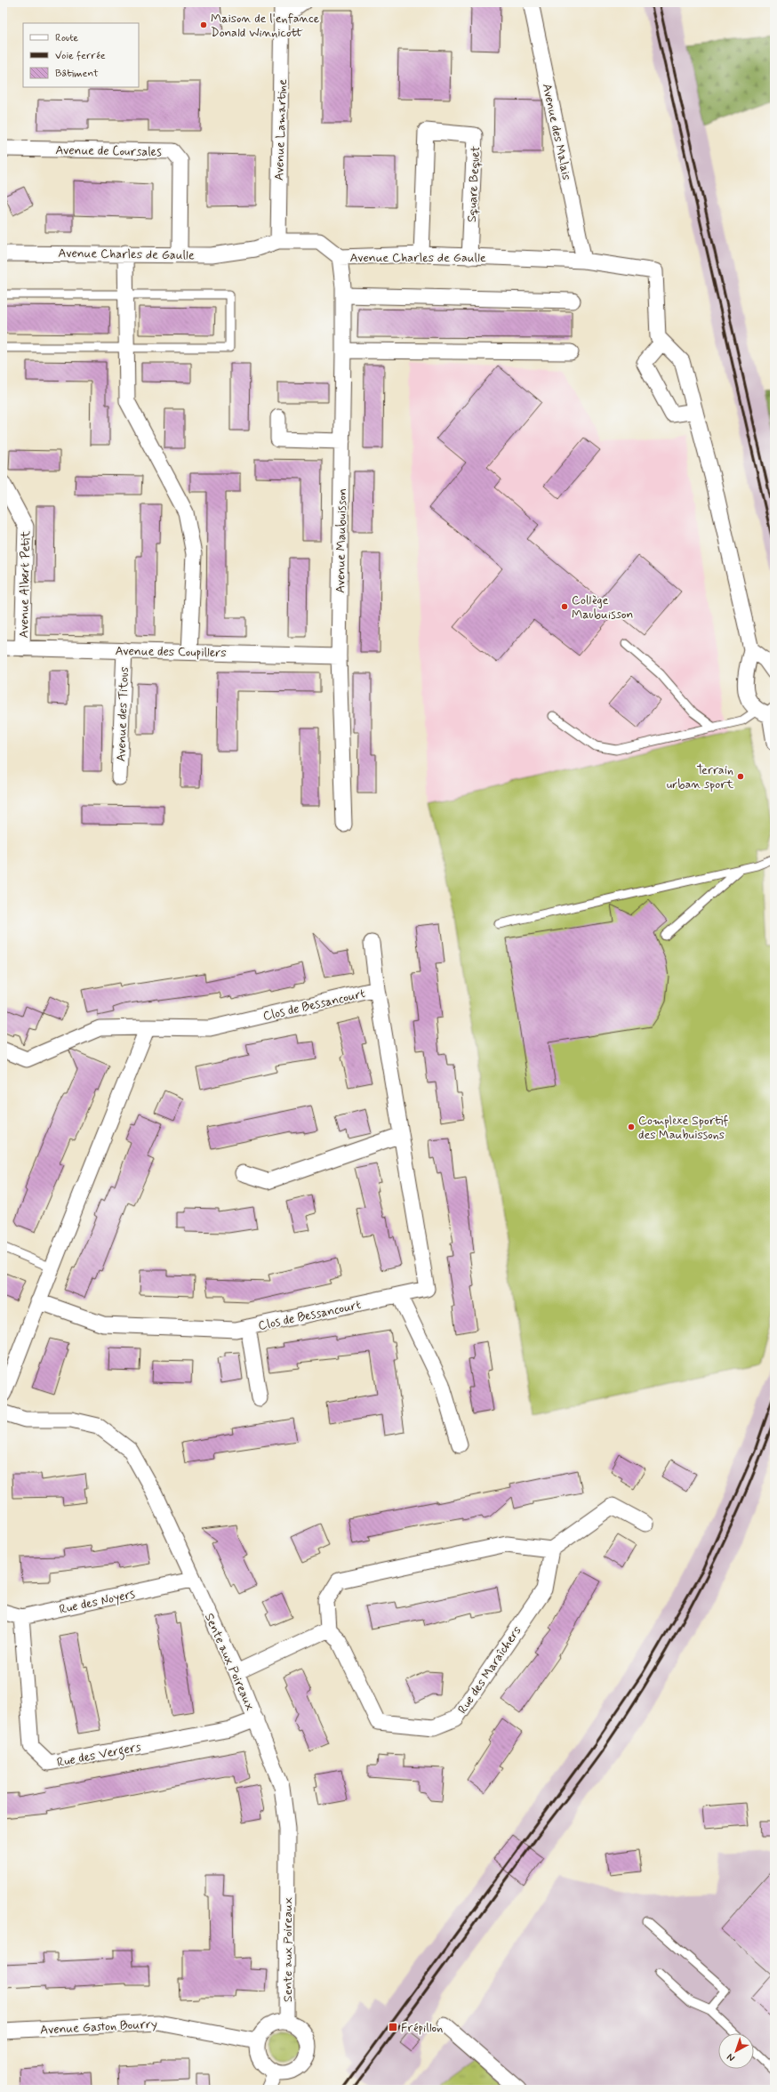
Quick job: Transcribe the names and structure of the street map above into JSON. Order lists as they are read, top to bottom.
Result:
{
  "streets": {
    "street": [
      "Avenue Lamartine",
      "Avenue des Malais",
      "Avenue de Coursales",
      "Square Bequet",
      "Avenue Charles de Gaulle",
      "Avenue Maubuisson",
      "Avenue Albert Petit",
      "Avenue des Coupillers",
      "Avenue des Titous",
      "Clos de Bessancourt",
      "Rue des Noyers",
      "Sente aux Poireaux",
      "Rue des Maraîchers",
      "Rue des Vergers",
      "Avenue Gaston Bourry"
    ]
  },
  "crossings": [
    ["Avenue Lamartine", "Avenue Charles de Gaulle"],
    ["Avenue des Malais", "Avenue Charles de Gaulle"],
    ["Avenue de Coursales", "Avenue Charles de Gaulle"],
    ["Square Bequet", "Avenue Charles de Gaulle"],
    ["Avenue Charles de Gaulle", "Avenue Maubuisson"],
    ["Avenue Maubuisson", "Avenue des Coupillers"],
    ["Avenue Albert Petit", "Avenue des Coupillers"],
    ["Avenue des Coupillers", "Avenue des Titous"],
    ["Rue des Noyers", "Sente aux Poireaux"],
    ["Rue des Noyers", "Rue des Vergers"],
    ["Sente aux Poireaux", "Rue des Vergers"],
    ["Sente aux Poireaux", "Avenue Gaston Bourry"]
  ],
  "places": {
    "other": [
      "Maison de l'enfance Donald Winnicott",
      "Collège Maubuisson",
      "Terrain urban sport",
      "Complexe Sportif des Maubuissons"
    ],
    "transit": ["Frépillon"]
  },
  "legend": ["Route", "Voie ferrée", "Bâtiment"],
  "north": "bottom left"
}
